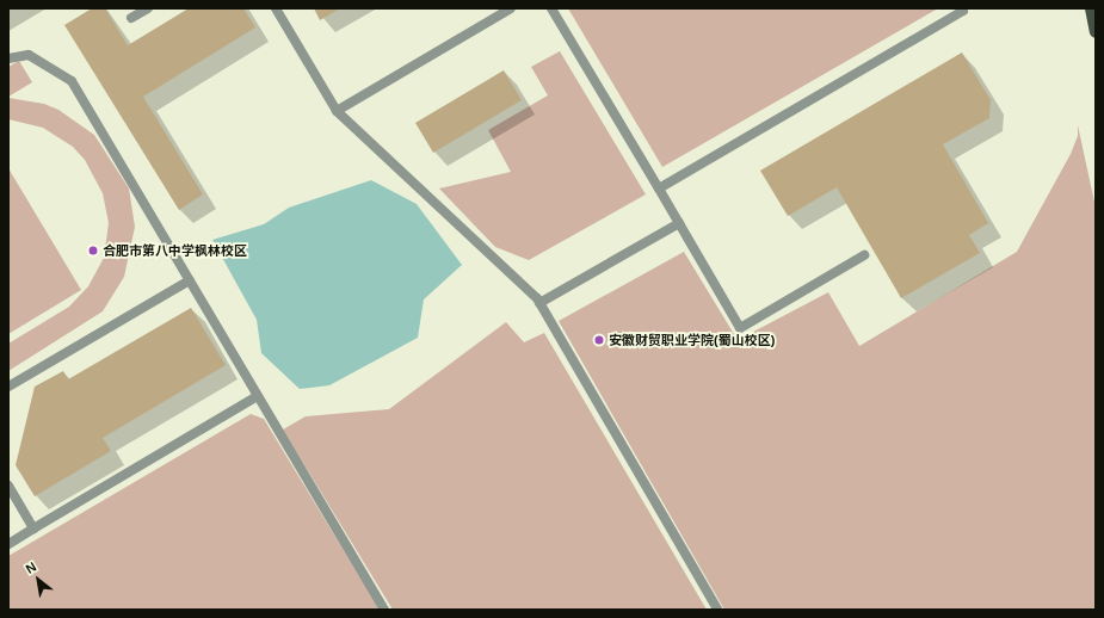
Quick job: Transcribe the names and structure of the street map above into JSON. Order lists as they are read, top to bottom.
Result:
{
  "places": ["合肥市第八中学枫林校区", "安徽财贸职业学院(蜀山校区)"],
  "north": "top left"
}
